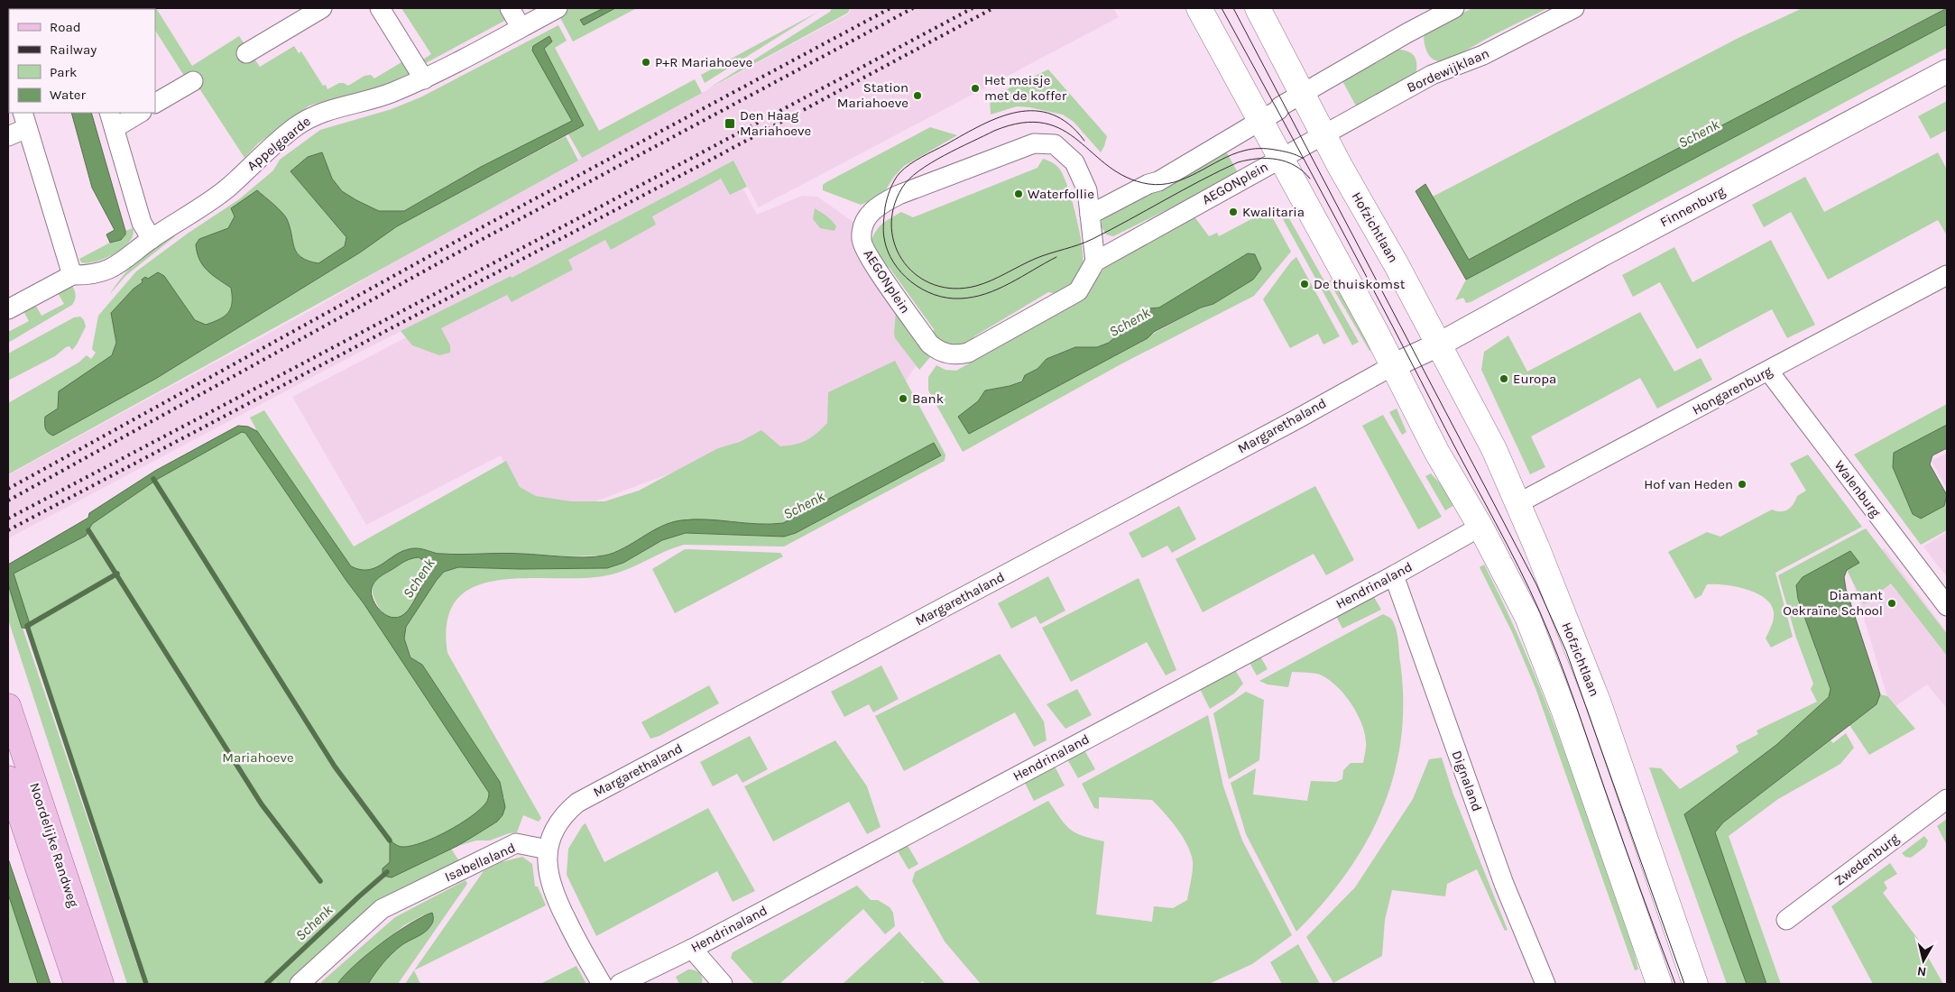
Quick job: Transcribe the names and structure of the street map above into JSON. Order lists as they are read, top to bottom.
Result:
{
  "streets": {
    "main road": ["Hofzichtlaan", "Noordelijke Randweg"],
    "street": [
      "Bordewijklaan",
      "Appelgaarde",
      "AEGONplein",
      "Finnenburg",
      "Hongarenburg",
      "Margarethaland",
      "Walenburg",
      "Hendrinaland",
      "Dignaland",
      "Zwedenburg",
      "Isabellaland"
    ]
  },
  "crossings": [
    ["Bordewijklaan", "Hofzichtlaan"],
    ["Finnenburg", "Hofzichtlaan"],
    ["Hofzichtlaan", "Hongarenburg"],
    ["Hongarenburg", "Walenburg"],
    ["Margarethaland", "Isabellaland"],
    ["Hendrinaland", "Dignaland"]
  ],
  "water": ["Schenk"],
  "parks": ["Mariahoeve"],
  "places": {
    "other": [
      "P+R Mariahoeve",
      "Het meisje met de koffer",
      "Station Mariahoeve",
      "Waterfollie",
      "Kwalitaria",
      "De thuiskomst",
      "Europa",
      "Bank",
      "Hof van Heden",
      "Diamant Oekraïne School"
    ],
    "transit": ["Den Haag Mariahoeve"]
  },
  "legend": [
    "Road",
    "Railway",
    "Park",
    "Water"
  ],
  "north": "bottom"
}
